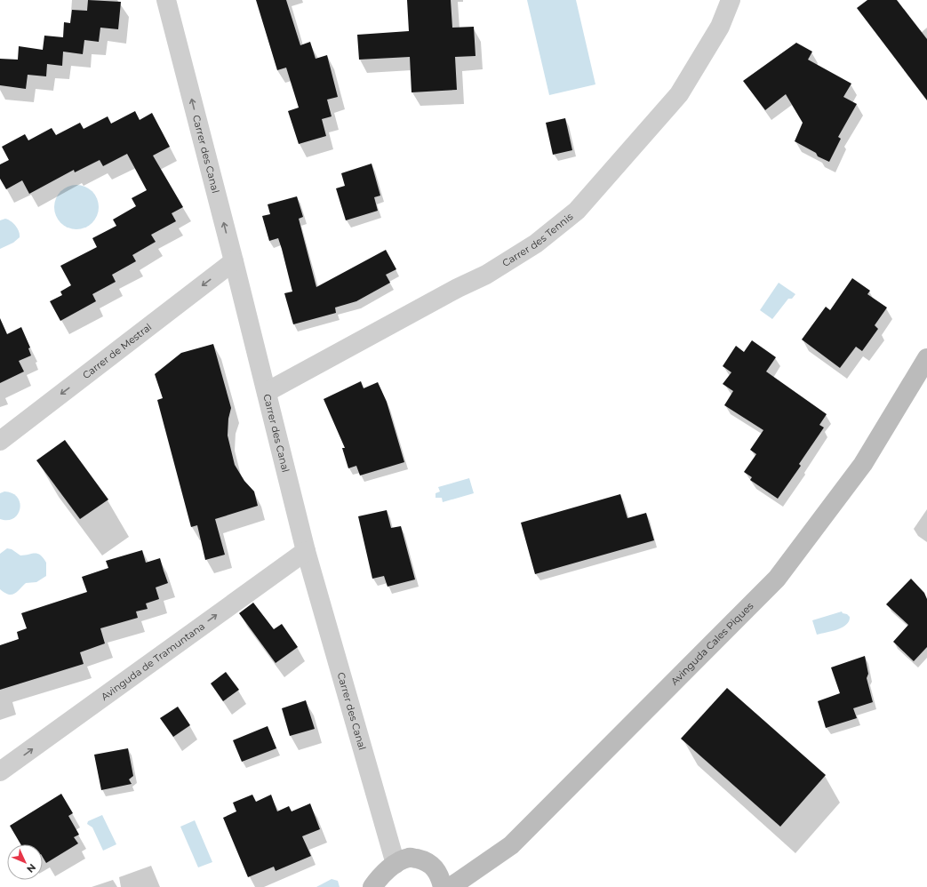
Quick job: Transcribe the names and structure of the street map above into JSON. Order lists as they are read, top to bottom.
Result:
{
  "streets": {
    "street": [
      "Carrer des Canal",
      "Carrer des Tennis",
      "Carrer de Mestral",
      "Avinguda Cales Piques",
      "Avinguda de Tramuntana"
    ]
  },
  "crossings": [
    ["Carrer des Canal", "Carrer des Tennis"],
    ["Carrer des Canal", "Carrer de Mestral"],
    ["Carrer des Canal", "Avinguda de Tramuntana"]
  ],
  "one_way": ["Carrer de Mestral", "Avinguda de Tramuntana"],
  "north": "bottom right"
}
